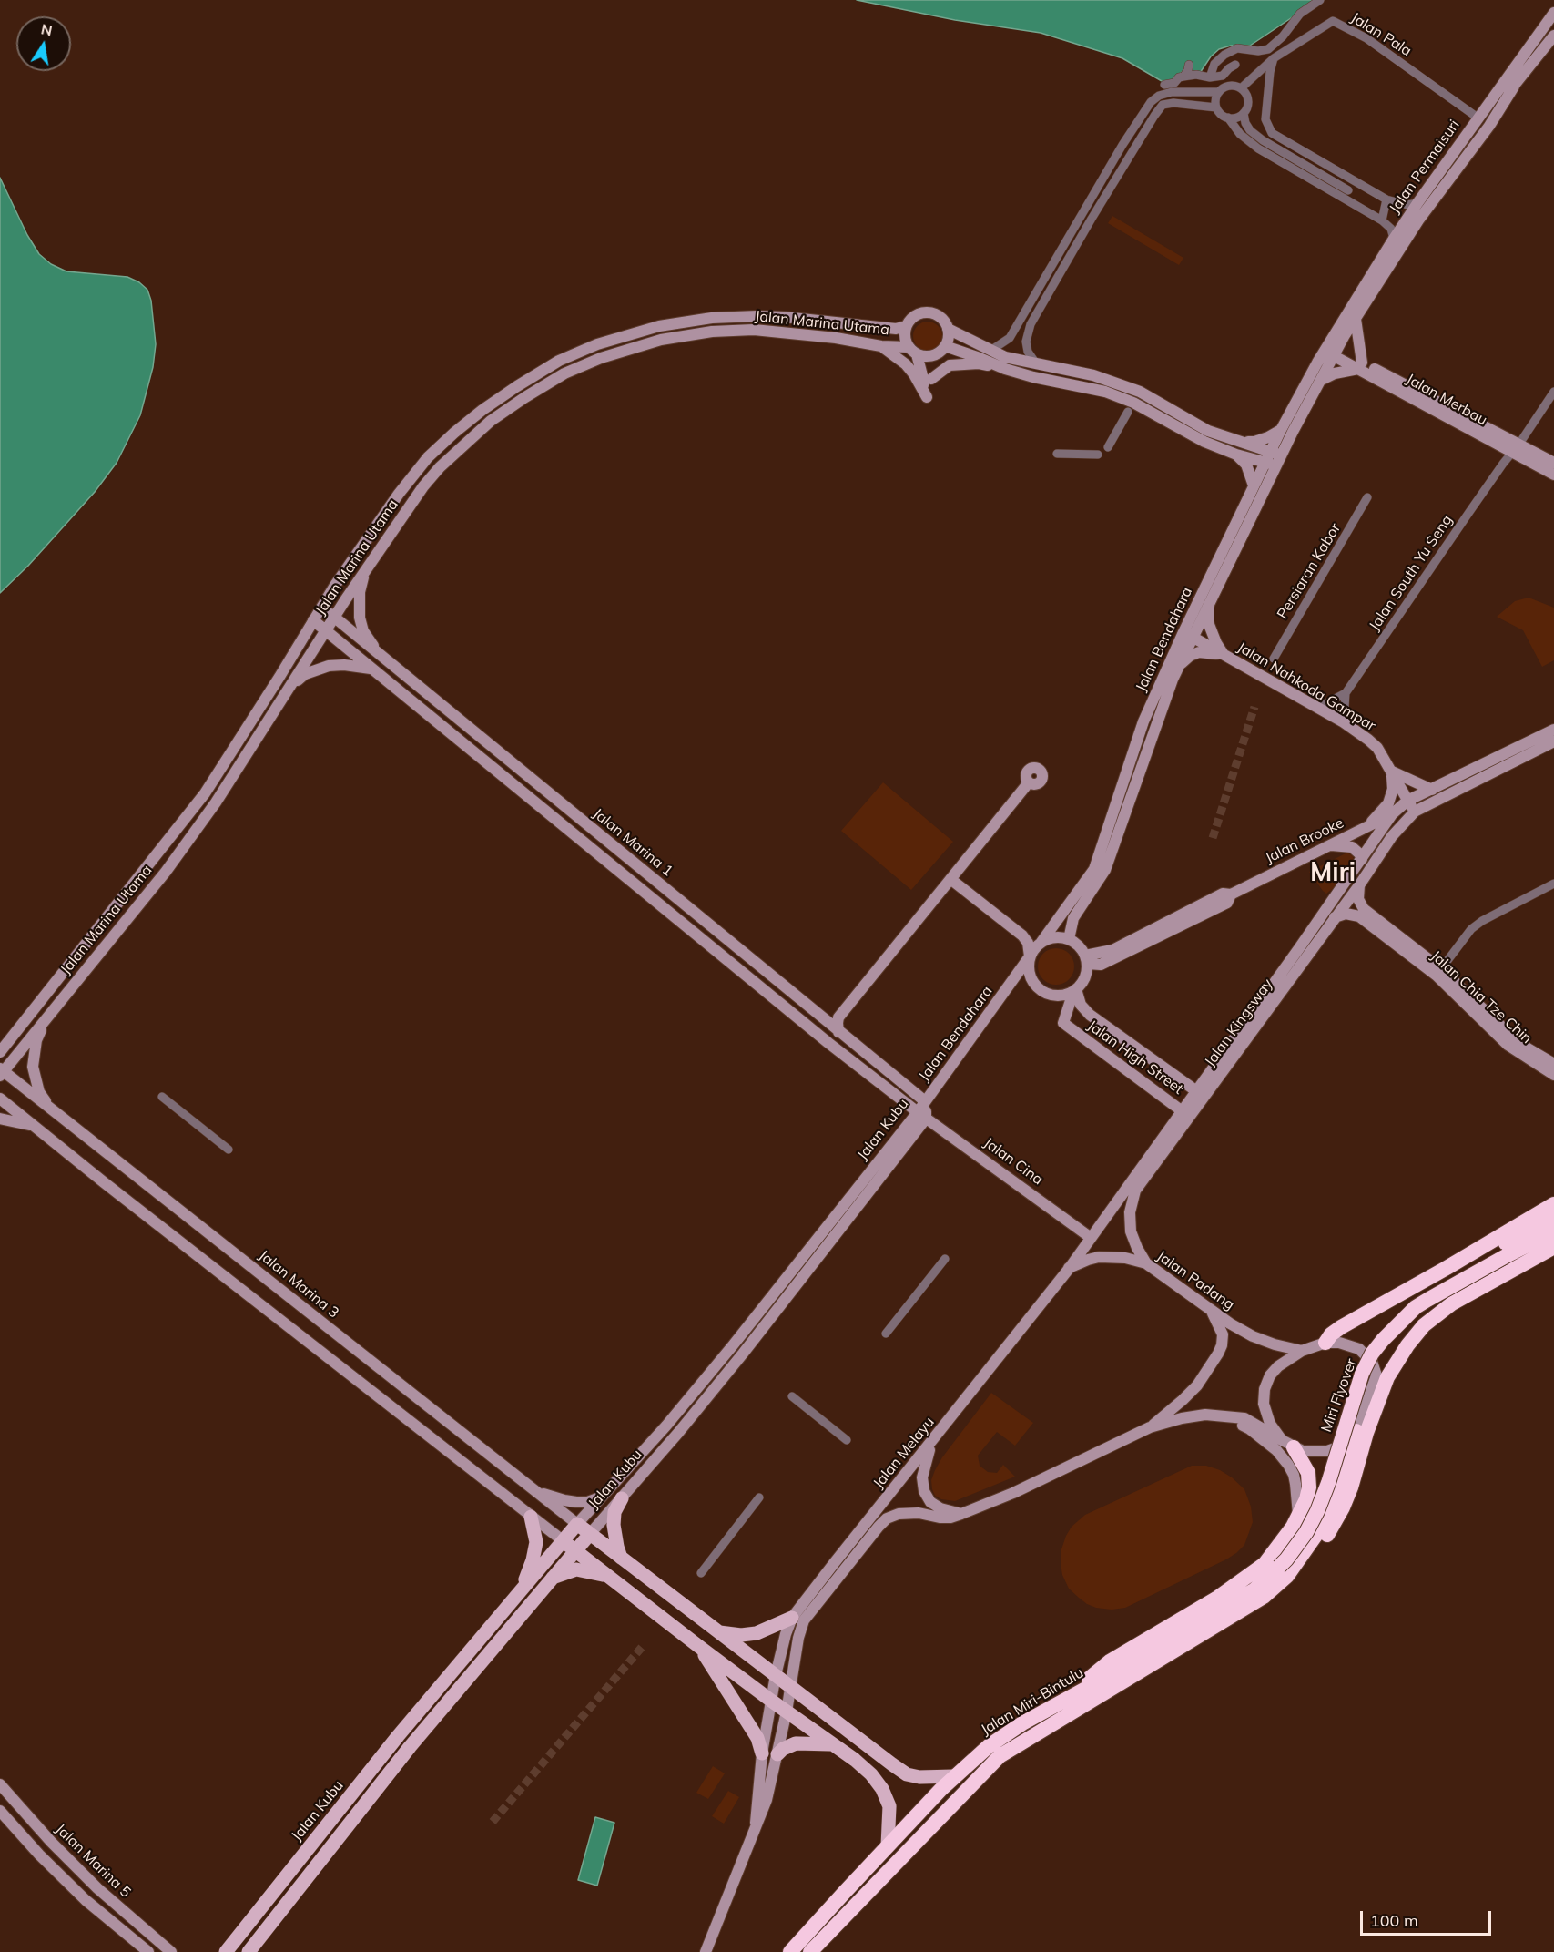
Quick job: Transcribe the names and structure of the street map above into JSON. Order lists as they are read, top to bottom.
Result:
{
  "streets": {
    "highway": ["Miri Flyover", "Jalan Miri-Bintulu"],
    "main road": ["Jalan Kubu"],
    "street": [
      "Jalan Pala",
      "Jalan Permaisuri",
      "Jalan Marina Utama",
      "Jalan Merbau",
      "Persiaran Kabor",
      "Jalan South Yu Seng",
      "Jalan Bendahara",
      "Jalan Nahkoda Gampar",
      "Jalan Brooke",
      "Jalan Marina 1",
      "Jalan Chia Tze Chin",
      "Jalan Kingsway",
      "Jalan High Street",
      "Jalan Cina",
      "Jalan Padang",
      "Jalan Marina 3",
      "Jalan Melayu",
      "Jalan Marina 5"
    ]
  },
  "crossings": [
    ["Jalan Pala", "Jalan Permaisuri"],
    ["Jalan Permaisuri", "Jalan Merbau"],
    ["Jalan Permaisuri", "Jalan Bendahara"],
    ["Jalan Marina Utama", "Jalan Marina 1"],
    ["Jalan Marina Utama", "Jalan Marina 3"],
    ["Jalan Merbau", "Jalan South Yu Seng"],
    ["Jalan Merbau", "Jalan Bendahara"],
    ["Jalan South Yu Seng", "Jalan Nahkoda Gampar"],
    ["Jalan Bendahara", "Jalan Nahkoda Gampar"],
    ["Jalan Bendahara", "Jalan Brooke"],
    ["Jalan Bendahara", "Jalan Marina 1"],
    ["Jalan Bendahara", "Jalan High Street"],
    ["Jalan Bendahara", "Jalan Kubu"],
    ["Jalan Nahkoda Gampar", "Jalan Kingsway"],
    ["Jalan Brooke", "Jalan Kingsway"],
    ["Jalan Brooke", "Jalan High Street"],
    ["Jalan Marina 1", "Jalan Kubu"],
    ["Jalan Marina 1", "Jalan Cina"],
    ["Jalan Chia Tze Chin", "Jalan Kingsway"],
    ["Jalan Kingsway", "Jalan High Street"],
    ["Jalan Kingsway", "Jalan Cina"],
    ["Jalan Kingsway", "Jalan Padang"],
    ["Jalan Kingsway", "Jalan Melayu"],
    ["Jalan Kubu", "Jalan Cina"],
    ["Jalan Kubu", "Jalan Marina 3"],
    ["Jalan Kubu", "Jalan Melayu"],
    ["Jalan Kubu", "Jalan Miri-Bintulu"],
    ["Jalan Cina", "Jalan Melayu"],
    ["Jalan Padang", "Jalan Melayu"],
    ["Miri Flyover", "Jalan Miri-Bintulu"]
  ],
  "districts": ["Miri"],
  "scale_bar": "100 m",
  "north": "top"
}
